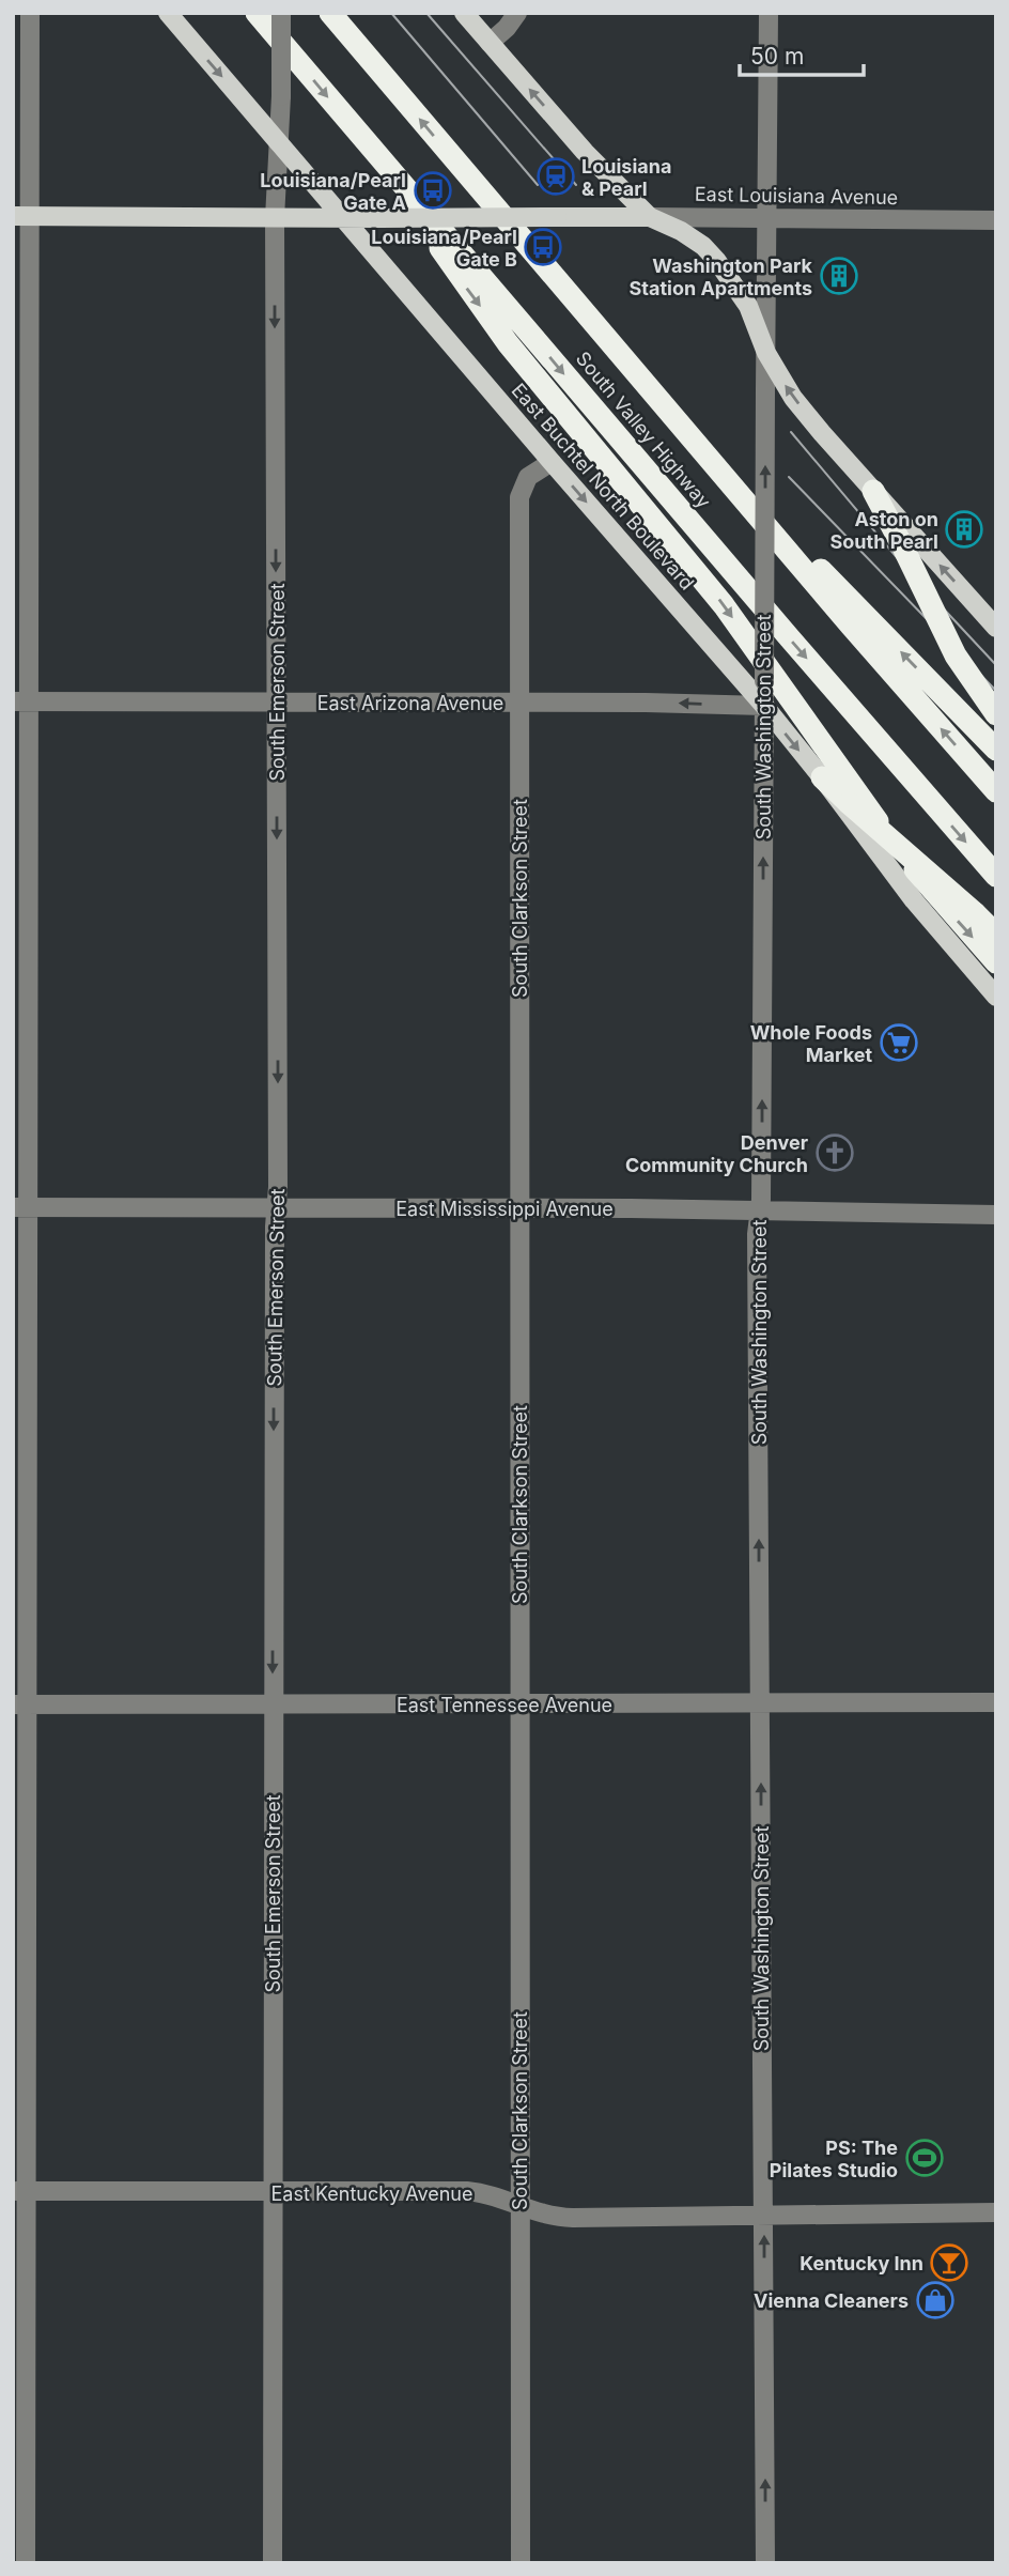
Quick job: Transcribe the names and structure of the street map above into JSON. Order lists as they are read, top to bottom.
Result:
{
  "streets": {
    "highway": ["South Valley Highway"],
    "main road": ["East Louisiana Avenue", "East Buchtel North Boulevard"],
    "street": [
      "South Emerson Street",
      "East Arizona Avenue",
      "South Washington Street",
      "South Clarkson Street",
      "East Mississippi Avenue",
      "East Tennessee Avenue",
      "East Kentucky Avenue"
    ]
  },
  "crossings": [
    ["East Louisiana Avenue", "East Buchtel North Boulevard"],
    ["East Louisiana Avenue", "South Emerson Street"],
    ["East Louisiana Avenue", "South Washington Street"],
    ["East Buchtel North Boulevard", "South Emerson Street"],
    ["East Buchtel North Boulevard", "East Arizona Avenue"],
    ["East Buchtel North Boulevard", "South Washington Street"],
    ["East Buchtel North Boulevard", "South Clarkson Street"],
    ["South Emerson Street", "East Arizona Avenue"],
    ["South Emerson Street", "East Mississippi Avenue"],
    ["South Emerson Street", "East Tennessee Avenue"],
    ["South Emerson Street", "East Kentucky Avenue"],
    ["East Arizona Avenue", "South Washington Street"],
    ["East Arizona Avenue", "South Clarkson Street"],
    ["South Washington Street", "East Mississippi Avenue"],
    ["South Washington Street", "East Tennessee Avenue"],
    ["South Washington Street", "East Kentucky Avenue"],
    ["South Clarkson Street", "East Mississippi Avenue"],
    ["South Clarkson Street", "East Tennessee Avenue"],
    ["South Clarkson Street", "East Kentucky Avenue"]
  ],
  "one_way": ["East Buchtel North Boulevard", "South Emerson Street", "South Washington Street"],
  "places": {
    "station": ["Louisiana & Pearl"],
    "bus stop": ["Louisiana/Pearl Gate A", "Louisiana/Pearl Gate B"],
    "building": ["Washington Park Station Apartments", "Aston on South Pearl"],
    "supermarket": ["Whole Foods Market"],
    "church": ["Denver Community Church"],
    "sports": ["PS: The Pilates Studio"],
    "bar": ["Kentucky Inn"],
    "shop": ["Vienna Cleaners"]
  },
  "scale_bar": "50 m"
}
